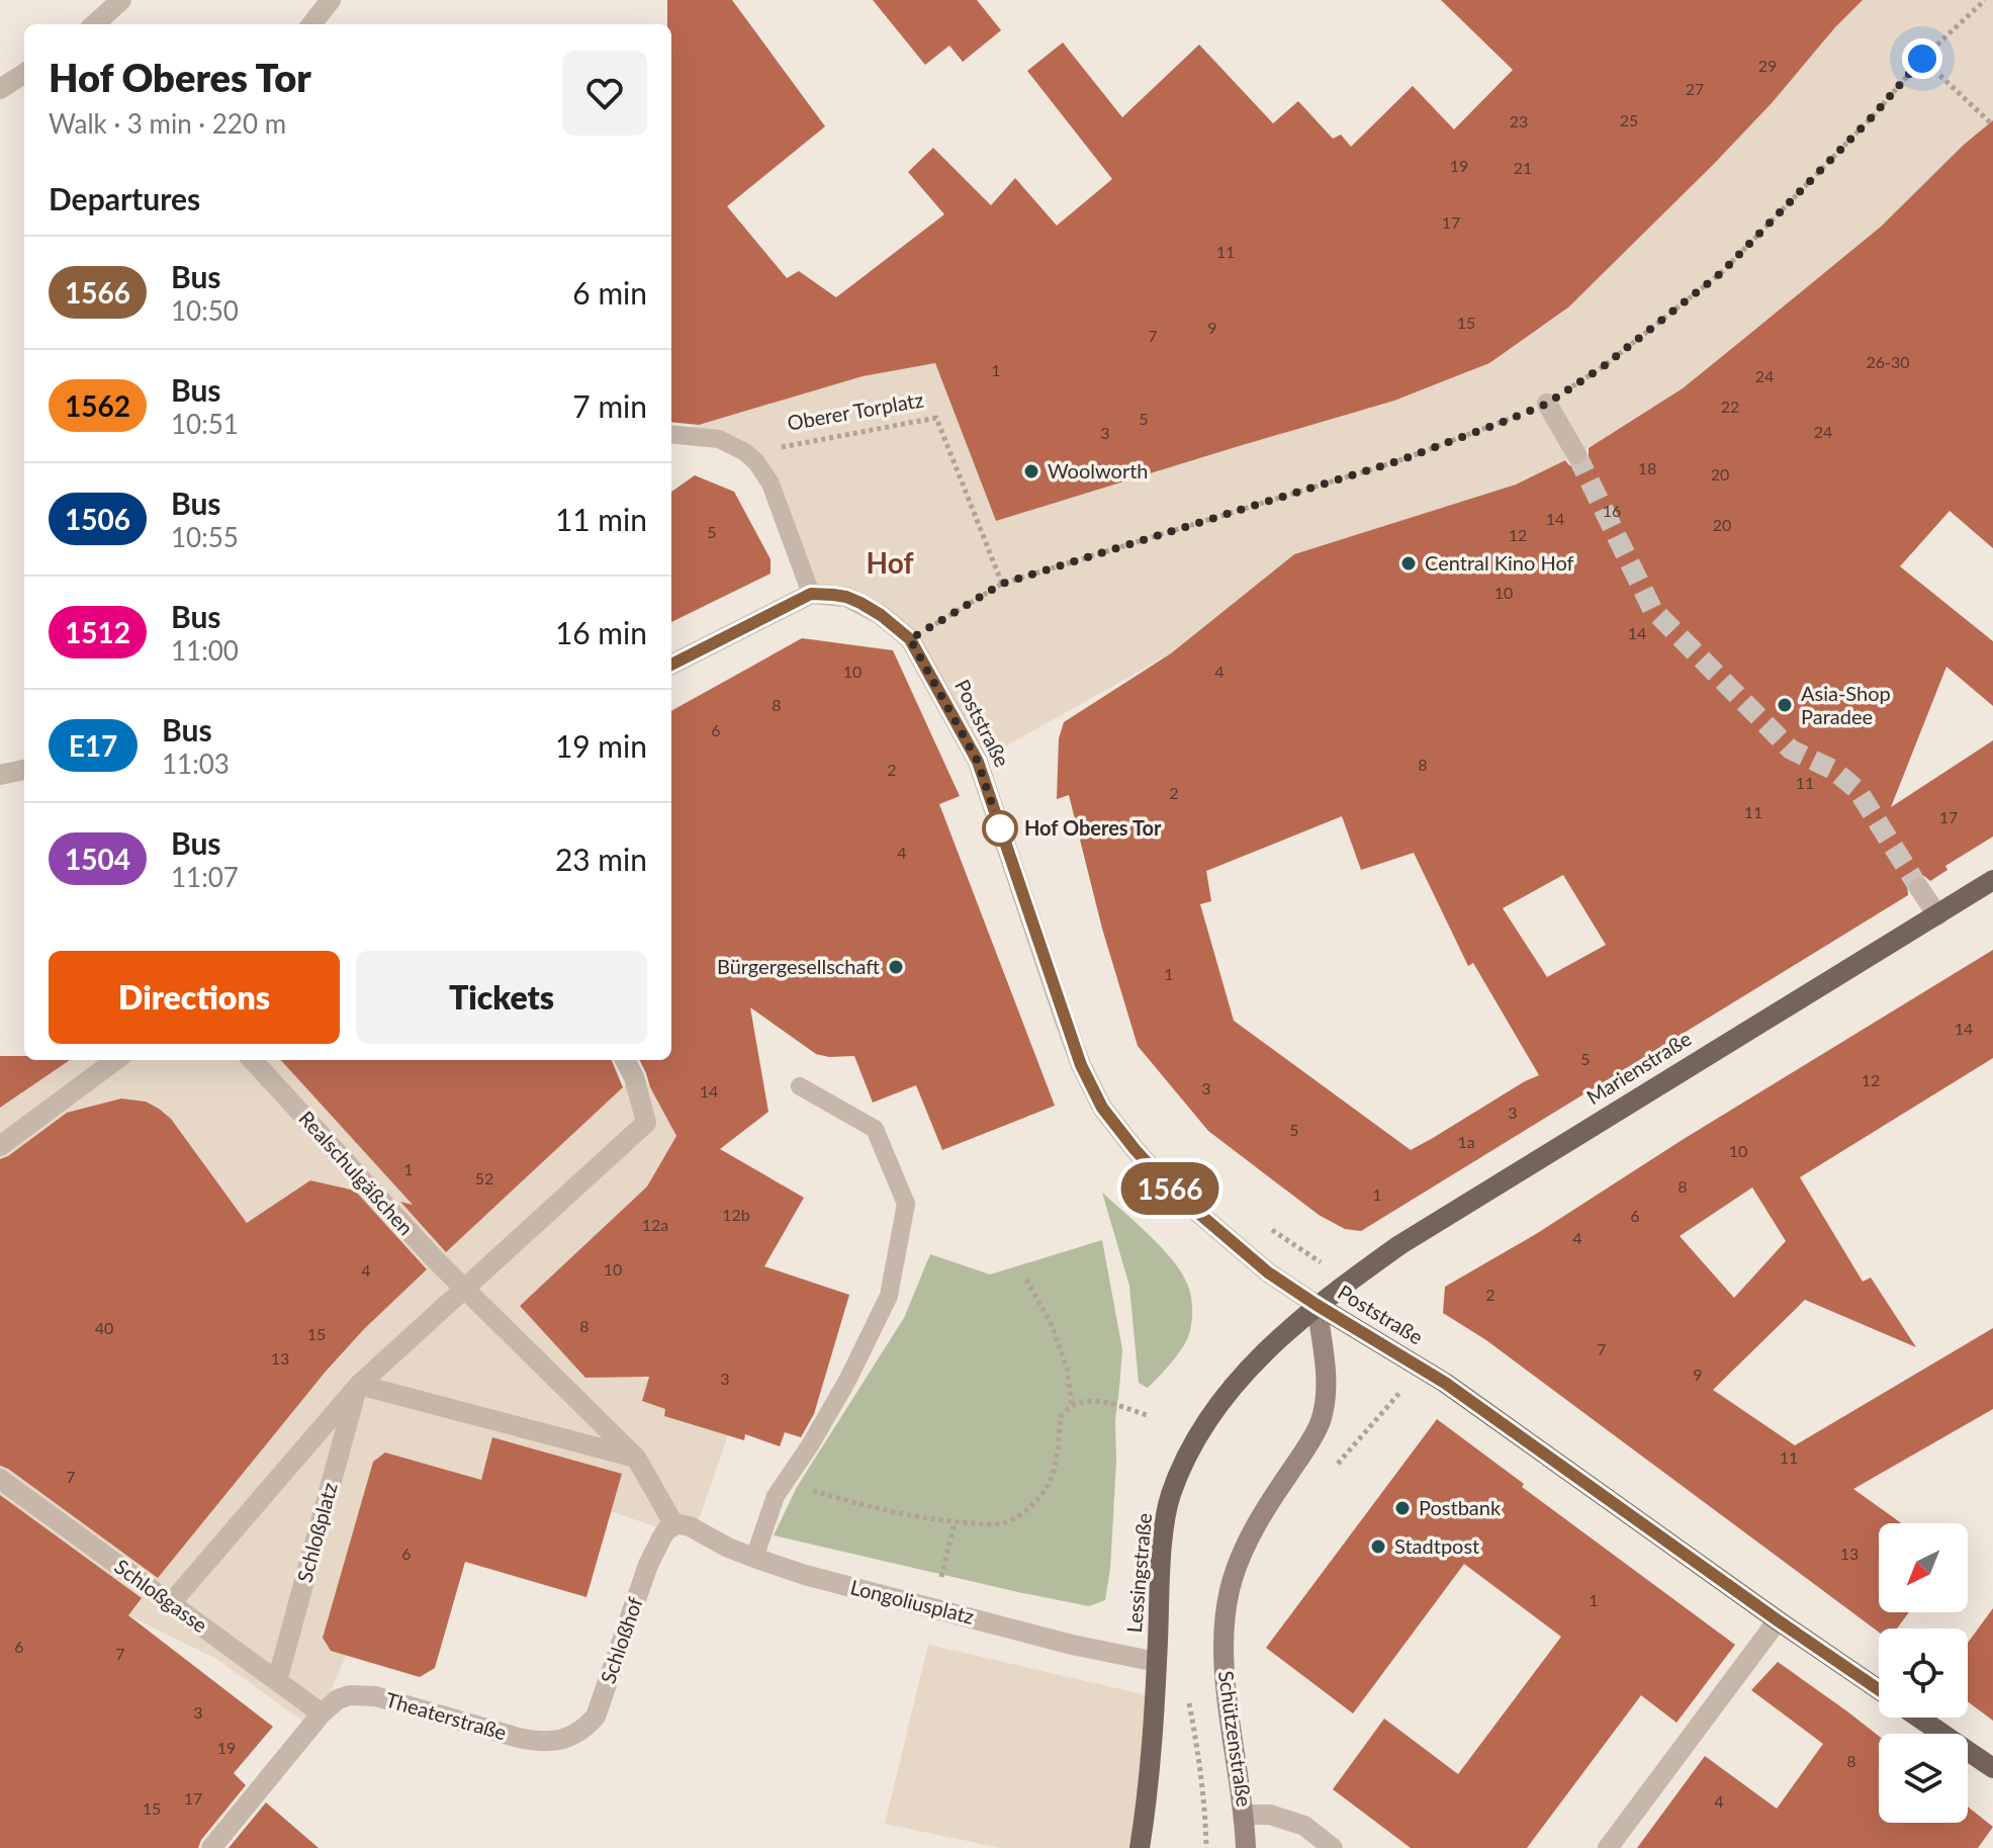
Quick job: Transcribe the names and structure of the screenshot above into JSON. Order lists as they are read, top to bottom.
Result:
{
  "streets": {
    "main road": ["Poststraße", "Marienstraße", "Lessingstraße"],
    "street": [
      "Realschulgäßchen",
      "Schloßplatz",
      "Schloßgasse",
      "Longoliusplatz",
      "Schloßhof",
      "Theaterstraße",
      "Schützenstraße"
    ],
    "path": ["Oberer Torplatz"]
  },
  "crossings": [
    ["Poststraße", "Marienstraße"],
    ["Poststraße", "Lessingstraße"],
    ["Poststraße", "Schützenstraße"],
    ["Marienstraße", "Lessingstraße"],
    ["Marienstraße", "Schützenstraße"],
    ["Schloßplatz", "Schloßgasse"],
    ["Lessingstraße", "Longoliusplatz"],
    ["Lessingstraße", "Schützenstraße"],
    ["Schloßgasse", "Theaterstraße"],
    ["Longoliusplatz", "Schloßhof"],
    ["Schloßhof", "Theaterstraße"]
  ],
  "districts": ["Hof"],
  "places": [
    "Woolworth",
    "Central Kino Hof",
    "Asia-Shop Paradee",
    "Hof Oberes Tor",
    "Bürgergesellschaft",
    "Postbank",
    "Stadtpost"
  ],
  "lines": ["bus line 1566"],
  "house_numbers": [
    "29",
    "27",
    "25",
    "23",
    "19",
    "21",
    "17",
    "11",
    "15",
    "9",
    "7",
    "26-30",
    "1",
    "24",
    "22",
    "5",
    "24",
    "3",
    "18",
    "20",
    "16",
    "14",
    "20",
    "5",
    "12",
    "10",
    "14",
    "10",
    "4",
    "8",
    "6",
    "8",
    "2",
    "11",
    "2",
    "11",
    "17",
    "4",
    "1",
    "14",
    "5",
    "12",
    "3",
    "14",
    "3",
    "5",
    "1a",
    "10",
    "1",
    "52",
    "8",
    "1",
    "12b",
    "6",
    "12a",
    "4",
    "10",
    "4",
    "2",
    "8",
    "40",
    "15",
    "7",
    "13",
    "9",
    "3",
    "11",
    "7",
    "6",
    "13",
    "1",
    "6",
    "7",
    "3",
    "19",
    "8",
    "17",
    "4",
    "15"
  ],
  "north": "bottom left",
  "page": {
    "on_map": "1566",
    "heading": [
      ["Hof Oberes Tor", "Walk · 3 min · 220 m"],
      "Departures"
    ],
    "list": [
      {
        "mark": "1566",
        "name": "Bus",
        "note": "10:50",
        "value": "6 min"
      },
      {
        "mark": "1562",
        "name": "Bus",
        "note": "10:51",
        "value": "7 min"
      },
      {
        "mark": "1506",
        "name": "Bus",
        "note": "10:55",
        "value": "11 min"
      },
      {
        "mark": "1512",
        "name": "Bus",
        "note": "11:00",
        "value": "16 min"
      },
      {
        "mark": "E17",
        "name": "Bus",
        "note": "11:03",
        "value": "19 min"
      },
      {
        "mark": "1504",
        "name": "Bus",
        "note": "11:07",
        "value": "23 min"
      }
    ],
    "buttons": ["Directions", "Tickets"]
  }
}
